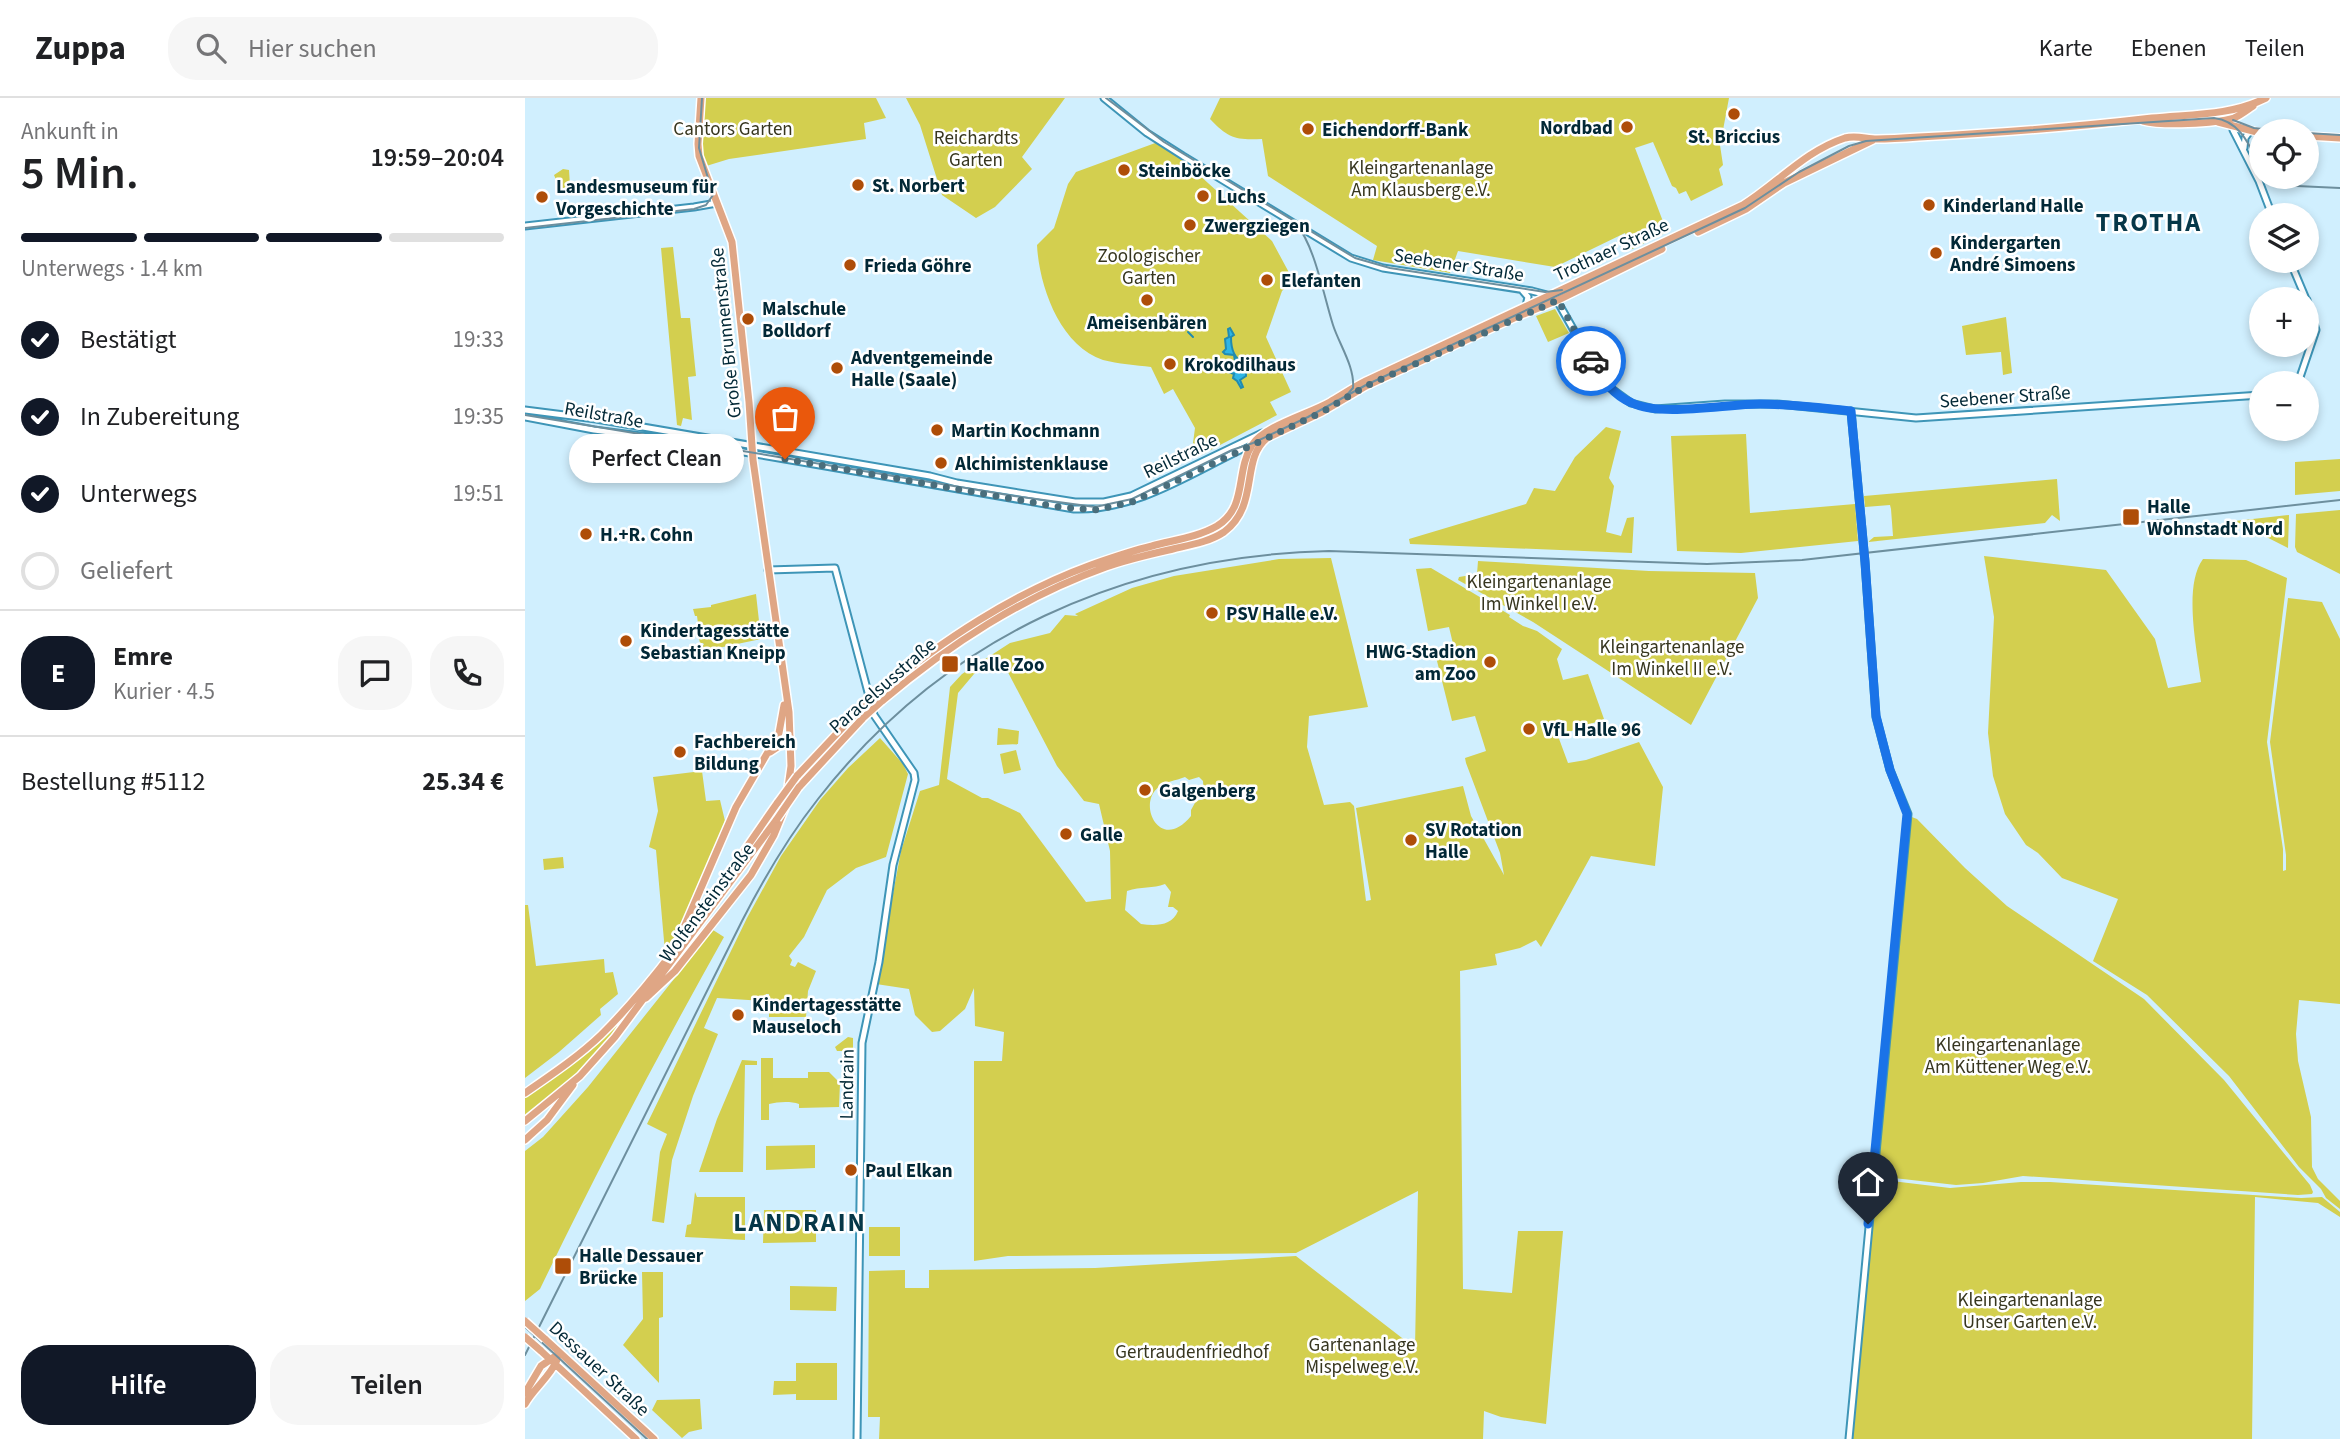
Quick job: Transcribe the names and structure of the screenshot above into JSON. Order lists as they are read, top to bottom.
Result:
{
  "streets": {
    "main road": [
      "Trothaer Straße",
      "Große Brunnenstraße",
      "Reilstraße",
      "Paracelsusstraße",
      "Wolfensteinstraße",
      "Dessauer Straße"
    ],
    "street": ["Seebener Straße", "Landrain"]
  },
  "crossings": [
    ["Trothaer Straße", "Seebener Straße"],
    ["Trothaer Straße", "Reilstraße"],
    ["Große Brunnenstraße", "Reilstraße"],
    ["Große Brunnenstraße", "Wolfensteinstraße"],
    ["Reilstraße", "Paracelsusstraße"],
    ["Reilstraße", "Wolfensteinstraße"],
    ["Paracelsusstraße", "Wolfensteinstraße"],
    ["Wolfensteinstraße", "Landrain"]
  ],
  "districts": ["TROTHA", "LANDRAIN"],
  "parks": [
    "Cantors Garten",
    "Reichardts Garten",
    "Kleingartenanlage Am Klausberg e.V.",
    "Zoologischer Garten",
    "Kleingartenanlage Im Winkel I e.V.",
    "Kleingartenanlage Im Winkel II e.V.",
    "Kleingartenanlage Am Küttener Weg e.V.",
    "Kleingartenanlage Unser Garten e.V.",
    "Gartenanlage Mispelweg e.V.",
    "Gertraudenfriedhof"
  ],
  "places": {
    "other": [
      "St. Briccius",
      "Nordbad",
      "Eichendorff-Bank",
      "Steinböcke",
      "St. Norbert",
      "Luchs",
      "Landesmuseum für Vorgeschichte",
      "Kinderland Halle",
      "Zwergziegen",
      "Kindergarten André Simoens",
      "Frieda Göhre",
      "Elefanten",
      "Ameisenbären",
      "Malschule Bolldorf",
      "Krokodilhaus",
      "Adventgemeinde Halle (Saale)",
      "Martin Kochmann",
      "Perfect Clean",
      "Alchimistenklause",
      "H.+R. Cohn",
      "PSV Halle e.V.",
      "Kindertagesstätte Sebastian Kneipp",
      "HWG-Stadion am Zoo",
      "VfL Halle 96",
      "Fachbereich Bildung",
      "Galgenberg",
      "Galle",
      "SV Rotation Halle",
      "Kindertagesstätte Mauseloch",
      "Paul Elkan"
    ],
    "transit": ["Halle Wohnstadt Nord", "Halle Zoo", "Halle Dessauer Brücke"]
  },
  "page": {
    "header": "Zuppa",
    "search": "Hier suchen",
    "nav": ["Karte", "Ebenen", "Teilen"],
    "heading": ["5 Min.", "Ankunft in", "19:59–20:04"],
    "panel": [
      "Emre",
      "Kurier · 4.5",
      "Bestellung #5112",
      "25.34 €"
    ],
    "map_buttons": ["+", "−"],
    "bar": "Unterwegs · 1.4 km",
    "list": [
      ["Bestätigt", "19:33"],
      ["In Zubereitung", "19:35"],
      ["Unterwegs", "19:51"],
      "Geliefert"
    ],
    "bubble": "Perfect Clean",
    "round": "E",
    "buttons": ["Hilfe", "Teilen"]
  }
}
